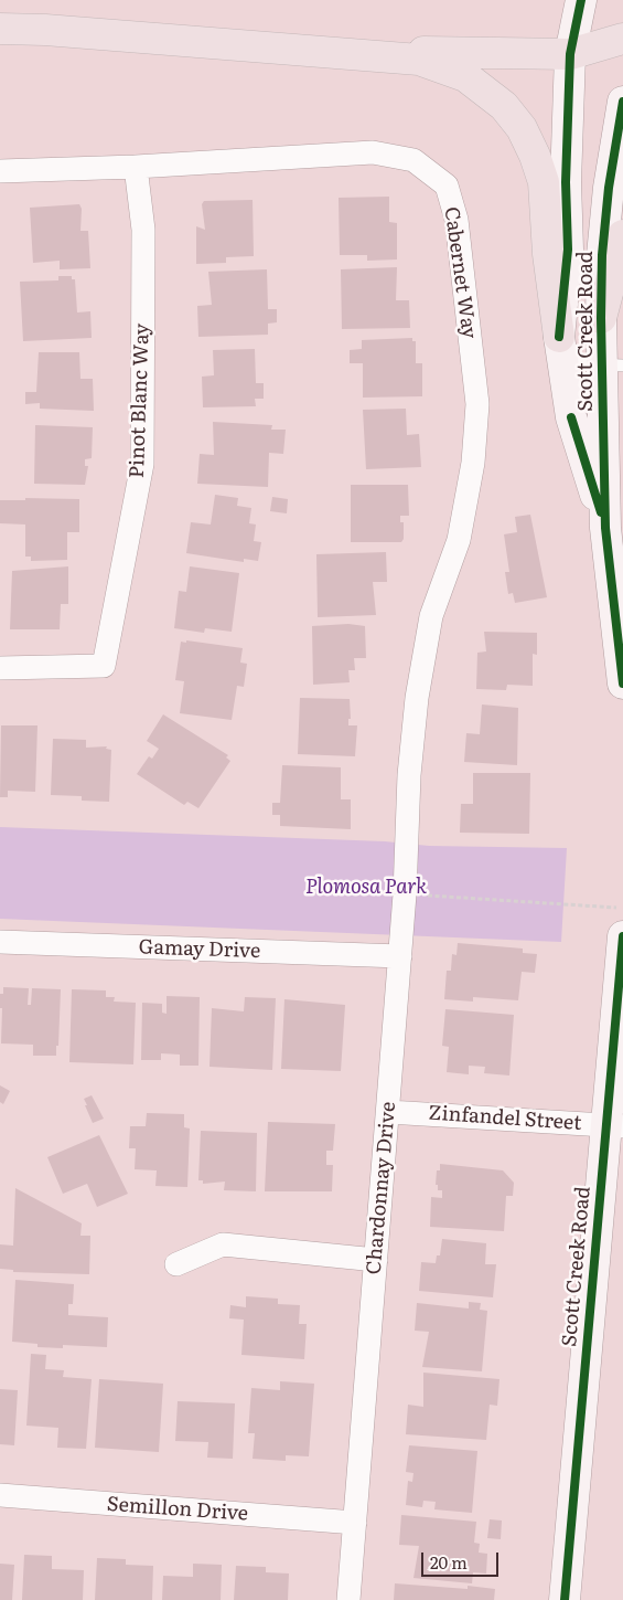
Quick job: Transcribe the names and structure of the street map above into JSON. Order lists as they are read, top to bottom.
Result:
{
  "streets": {
    "main road": ["Scott Creek Road"],
    "street": [
      "Cabernet Way",
      "Pinot Blanc Way",
      "Gamay Drive",
      "Zinfandel Street",
      "Chardonnay Drive",
      "Semillon Drive"
    ]
  },
  "crossings": [
    ["Cabernet Way", "Pinot Blanc Way"],
    ["Cabernet Way", "Chardonnay Drive"],
    ["Scott Creek Road", "Zinfandel Street"],
    ["Gamay Drive", "Chardonnay Drive"],
    ["Zinfandel Street", "Chardonnay Drive"],
    ["Chardonnay Drive", "Semillon Drive"]
  ],
  "parks": ["Plomosa Park"],
  "scale_bar": "20 m"
}
